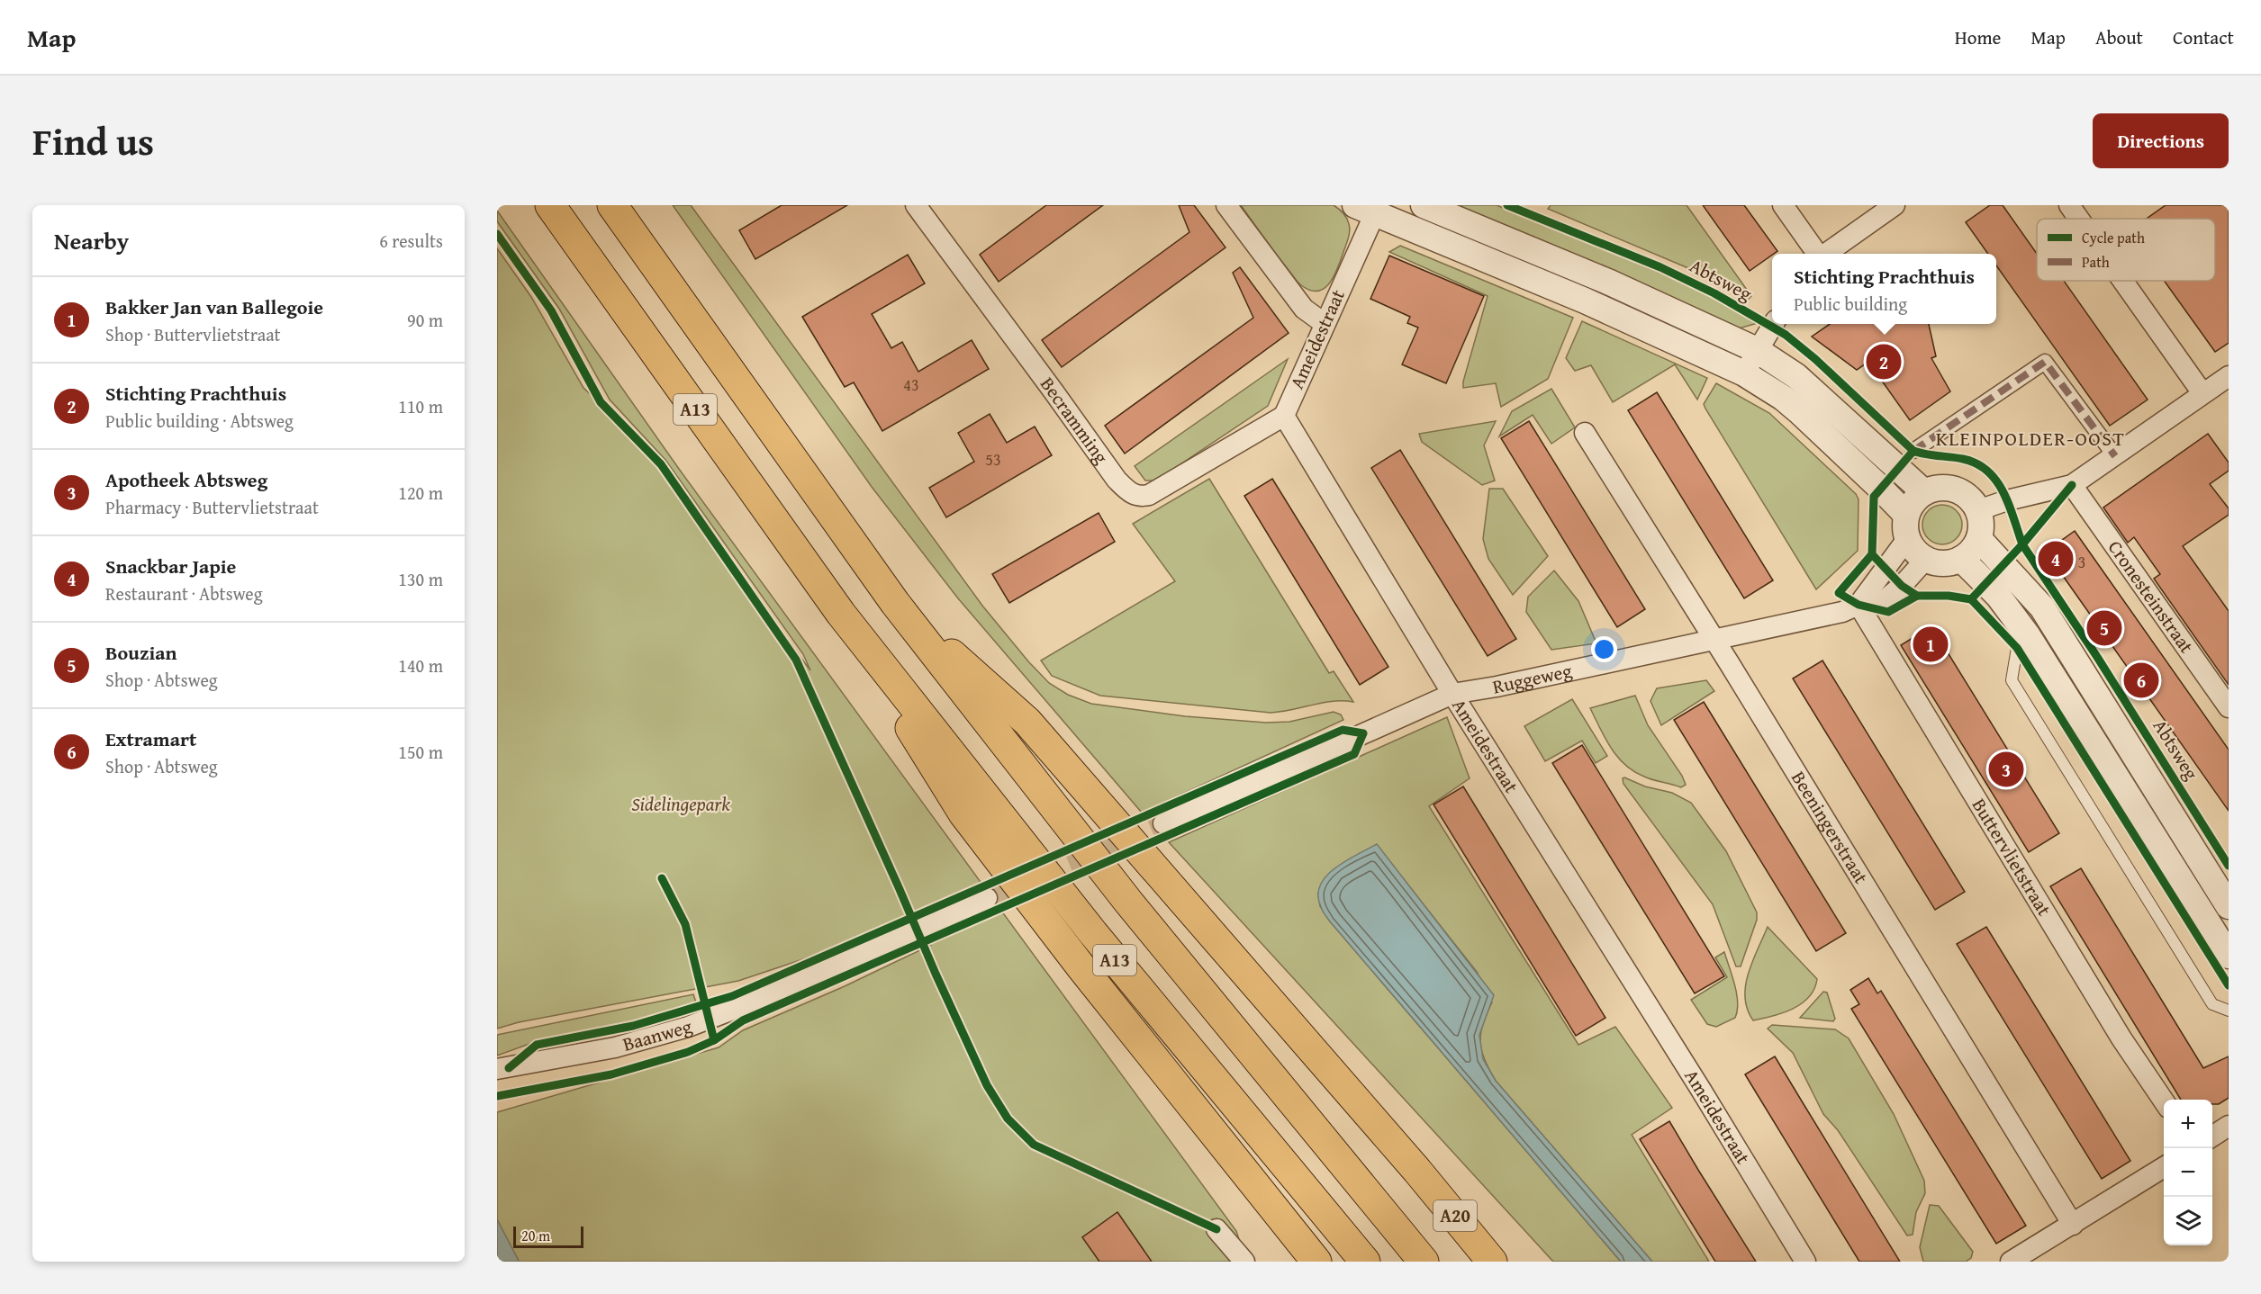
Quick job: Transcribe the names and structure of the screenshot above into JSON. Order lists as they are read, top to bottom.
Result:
{
  "streets": {
    "highway": ["A13", "A20"],
    "street": [
      "Abtsweg",
      "Ameidestraat",
      "Becramming",
      "Cronesteinstraat",
      "Ruggeweg",
      "Beeningerstraat",
      "Buttervlietstraat",
      "Baanweg"
    ]
  },
  "crossings": [
    ["Abtsweg", "Ruggeweg"],
    ["Ameidestraat", "Becramming"],
    ["Ameidestraat", "Ruggeweg"],
    ["A13", "A20"],
    ["Ruggeweg", "Beeningerstraat"],
    ["Ruggeweg", "Buttervlietstraat"]
  ],
  "districts": ["KLEINPOLDER-OOST"],
  "parks": ["Sidelingepark"],
  "house_numbers": ["43", "53", "3"],
  "legend": ["Cycle path", "Path"],
  "scale_bar": "20 m",
  "page": {
    "header": "Map",
    "nav": [
      "Home",
      "Map",
      "About",
      "Contact"
    ],
    "title": "Find us",
    "buttons": "Directions",
    "heading": ["Nearby", "6 results"],
    "popup": ["Stichting Prachthuis", "Public building"],
    "list": [
      {
        "mark": "1",
        "name": "Bakker Jan van Ballegoie",
        "note": "Shop · Buttervlietstraat",
        "value": "90 m"
      },
      {
        "mark": "2",
        "name": "Stichting Prachthuis",
        "note": "Public building · Abtsweg",
        "value": "110 m"
      },
      {
        "mark": "3",
        "name": "Apotheek Abtsweg",
        "note": "Pharmacy · Buttervlietstraat",
        "value": "120 m"
      },
      {
        "mark": "4",
        "name": "Snackbar Japie",
        "note": "Restaurant · Abtsweg",
        "value": "130 m"
      },
      {
        "mark": "5",
        "name": "Bouzian",
        "note": "Shop · Abtsweg",
        "value": "140 m"
      },
      {
        "mark": "6",
        "name": "Extramart",
        "note": "Shop · Abtsweg",
        "value": "150 m"
      }
    ],
    "pins": [
      "2",
      "4",
      "5",
      "1",
      "6",
      "3"
    ],
    "map_buttons": ["+", "−"],
    "scale": "20 m"
  }
}
